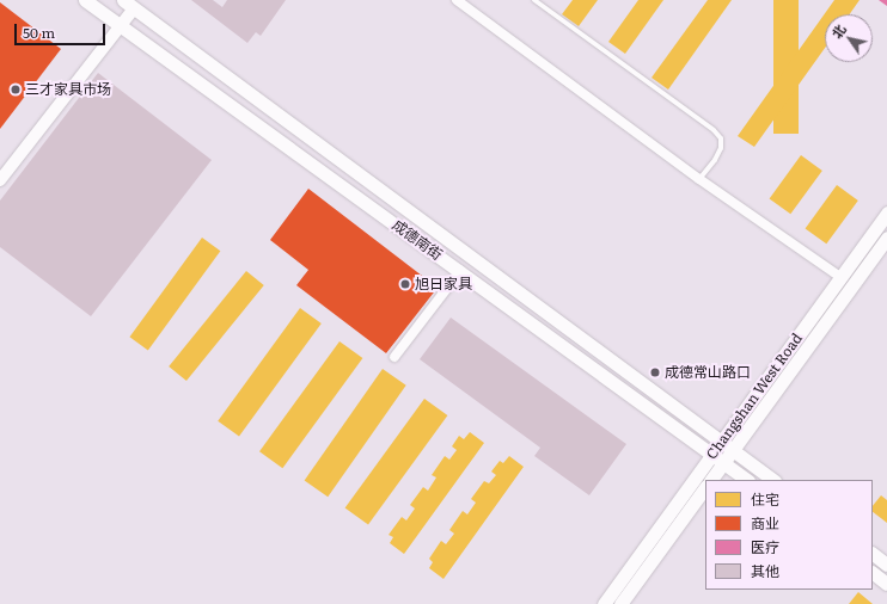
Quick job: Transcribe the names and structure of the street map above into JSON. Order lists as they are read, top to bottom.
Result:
{
  "streets": {
    "main road": ["成德南街", "Changshan West Road"]
  },
  "crossings": [
    ["成德南街", "Changshan West Road"]
  ],
  "places": ["三才家具市场", "旭日家具", "成德常山路口"],
  "legend": [
    "住宅",
    "商业",
    "医疗",
    "其他"
  ],
  "scale_bar": "50 m",
  "north": "top left"
}
